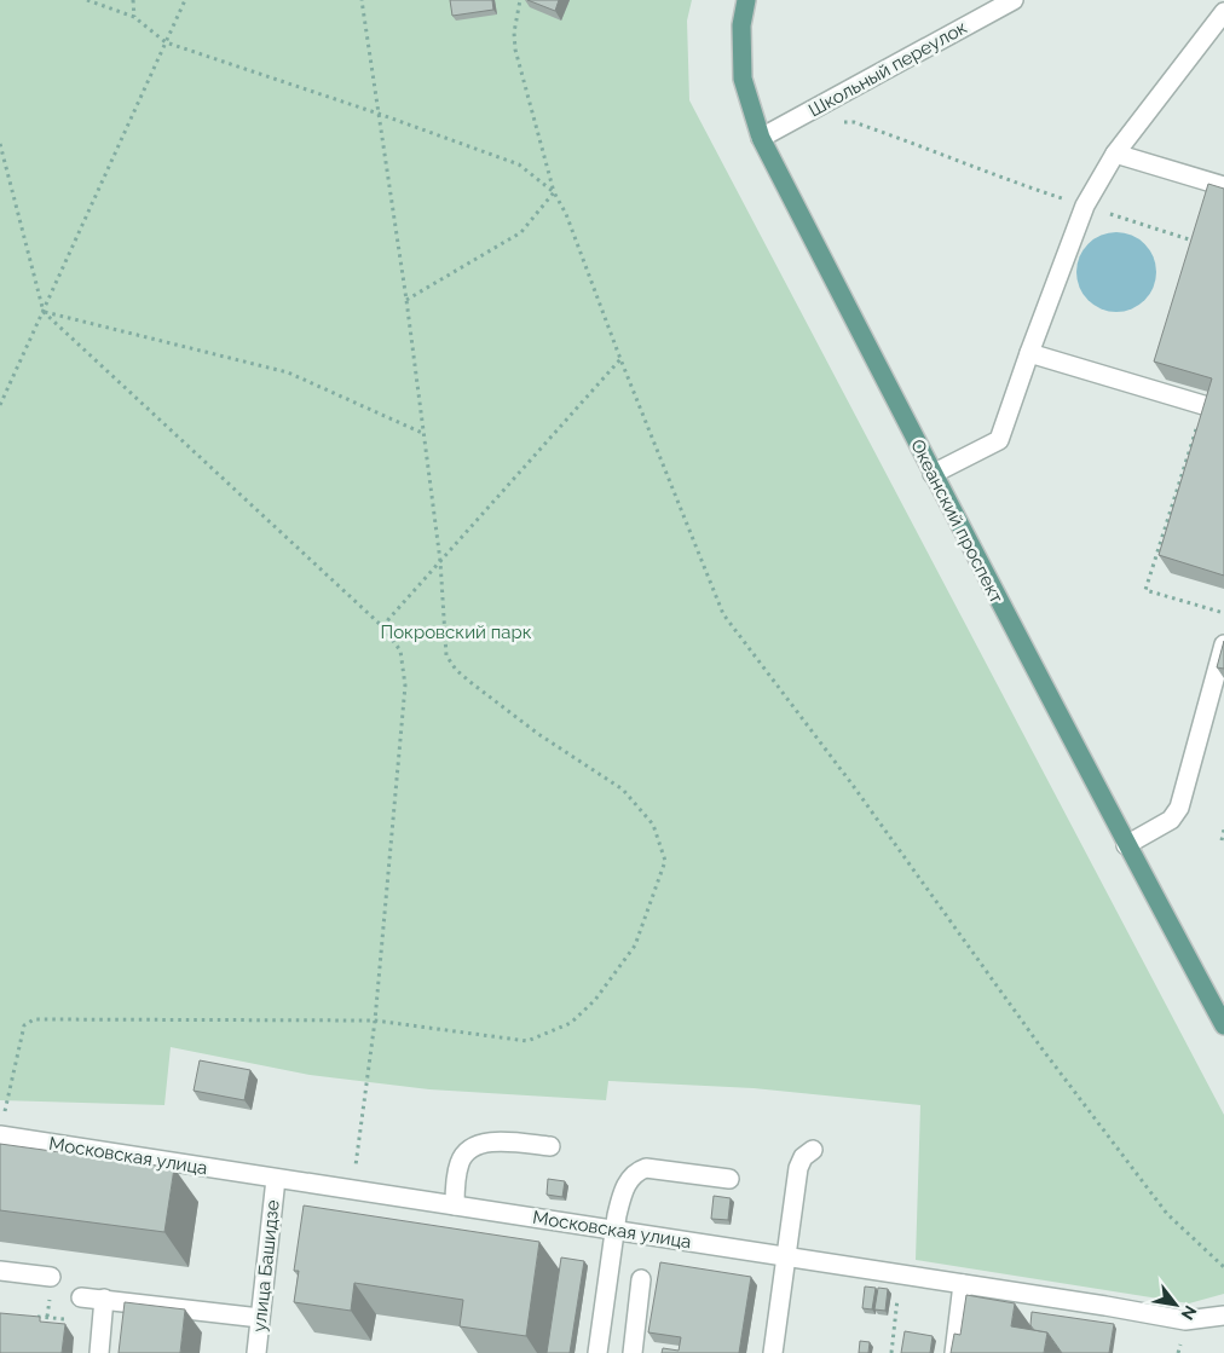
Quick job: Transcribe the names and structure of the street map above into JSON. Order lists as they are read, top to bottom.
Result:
{
  "streets": {
    "main road": ["Океанский проспект"],
    "street": ["Школьный переулок", "Московская улица", "улица Башидзе"]
  },
  "crossings": [
    ["Школьный переулок", "Океанский проспект"],
    ["Московская улица", "улица Башидзе"]
  ],
  "parks": ["Покровский парк"],
  "north": "bottom right"
}
